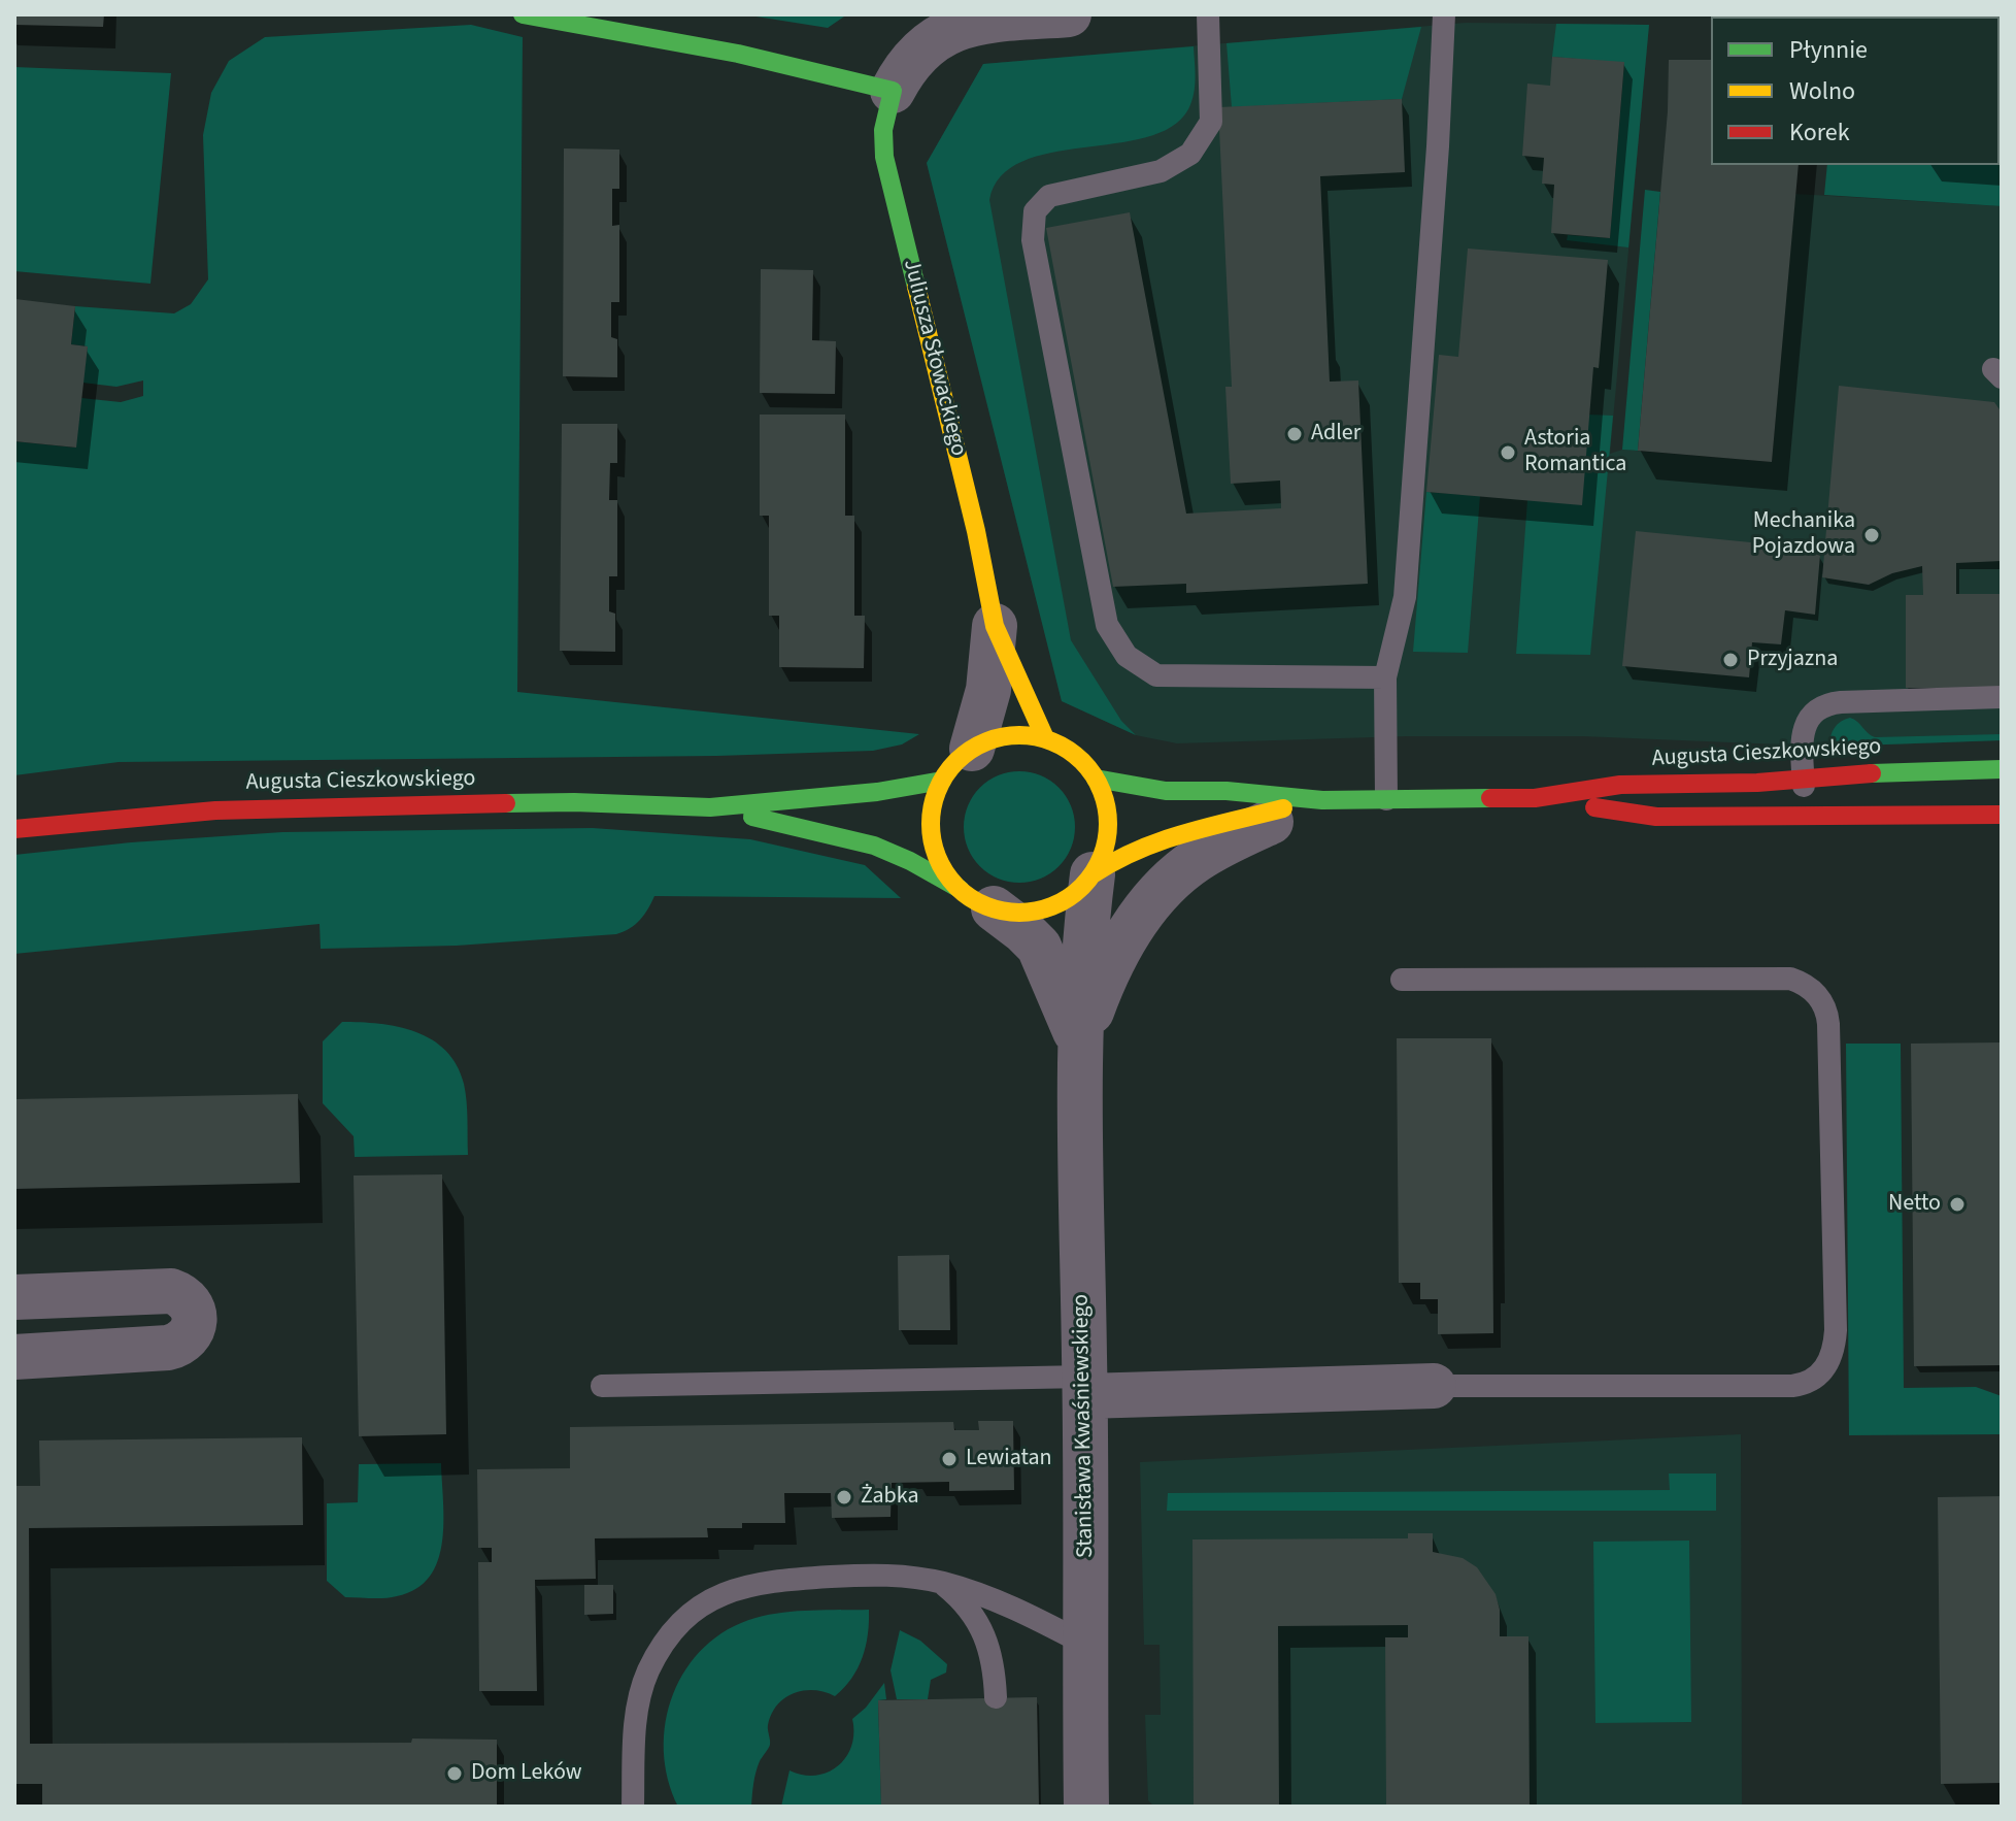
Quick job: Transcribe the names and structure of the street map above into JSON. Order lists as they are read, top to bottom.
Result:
{
  "streets": {
    "street": ["Juliusza Słowackiego", "Augusta Cieszkowskiego", "Stanisława Kwaśniewskiego"]
  },
  "crossings": [
    ["Juliusza Słowackiego", "Augusta Cieszkowskiego"],
    ["Juliusza Słowackiego", "Stanisława Kwaśniewskiego"],
    ["Augusta Cieszkowskiego", "Stanisława Kwaśniewskiego"]
  ],
  "places": [
    "Adler",
    "Astoria Romantica",
    "Mechanika Pojazdowa",
    "Przyjazna",
    "Netto",
    "Lewiatan",
    "Żabka",
    "Dom Leków"
  ],
  "legend": ["Płynnie", "Wolno", "Korek"]
}
